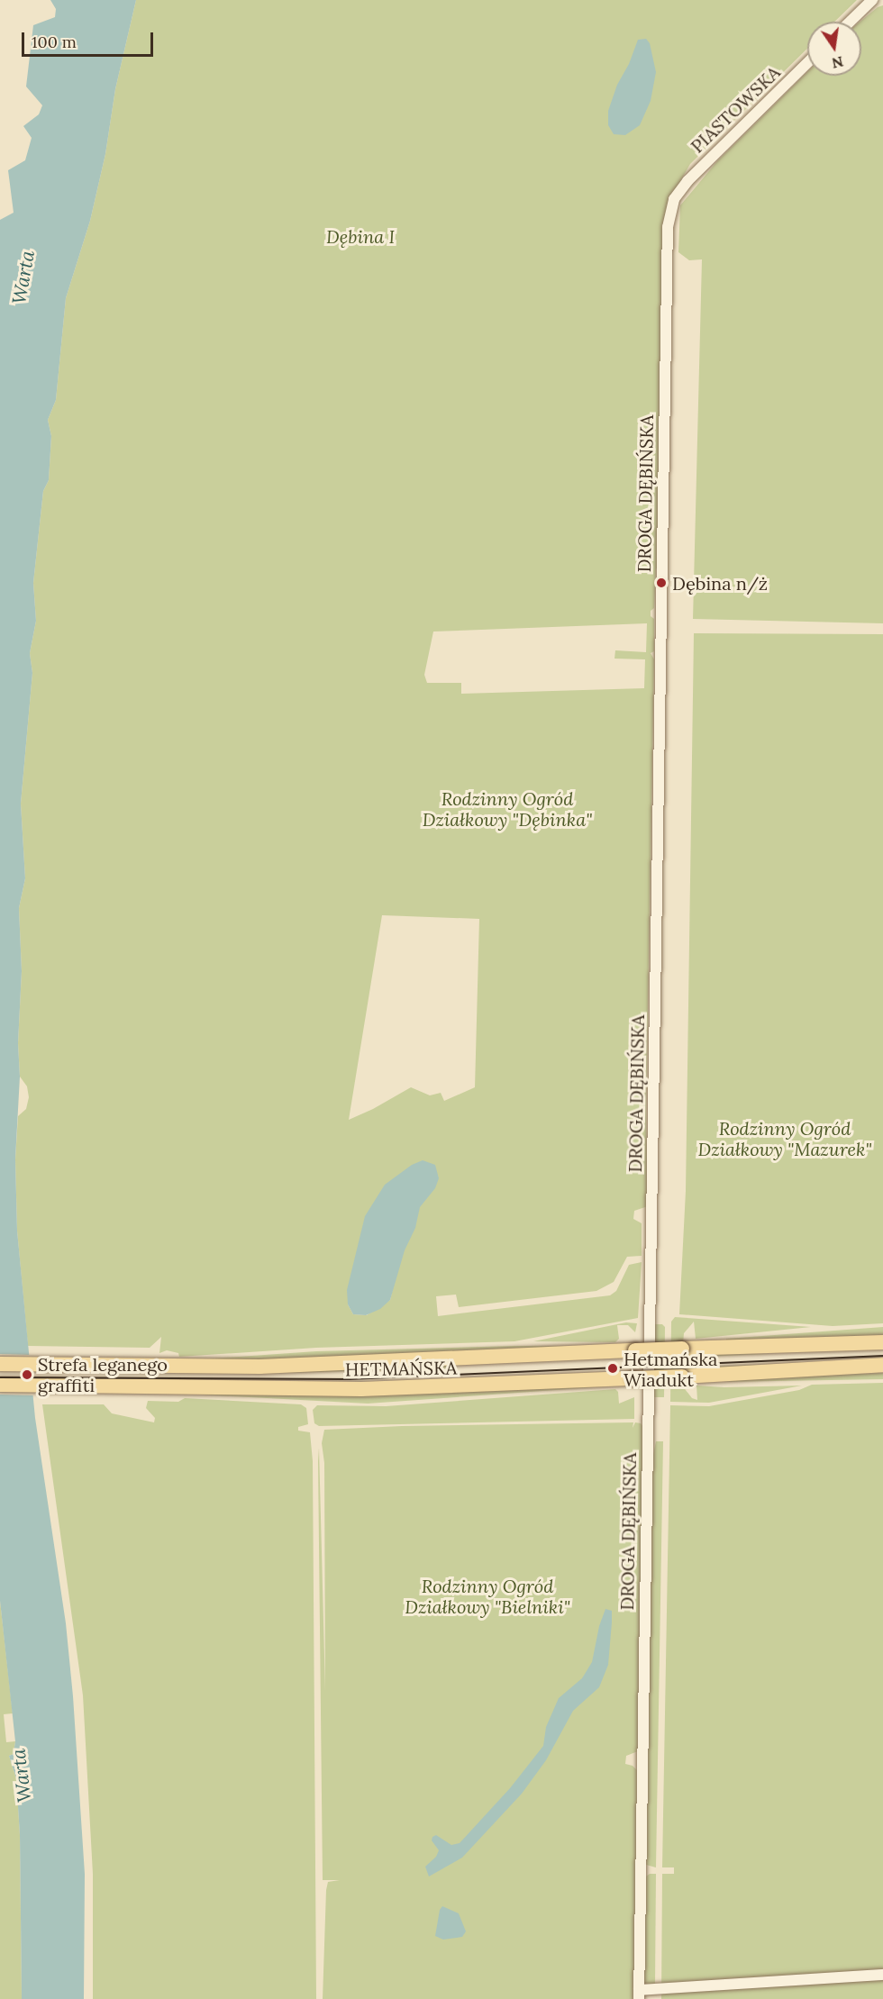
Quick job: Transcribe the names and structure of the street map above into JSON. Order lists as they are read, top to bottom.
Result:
{
  "streets": {
    "main road": ["HETMAŃSKA"],
    "street": ["PIASTOWSKA", "DROGA DĘBIŃSKA"]
  },
  "crossings": [
    ["PIASTOWSKA", "DROGA DĘBIŃSKA"]
  ],
  "water": ["Warta"],
  "parks": [
    "Dębina I",
    "Rodzinny Ogród Działkowy \"Dębinka\"",
    "Rodzinny Ogród Działkowy \"Mazurek\"",
    "Rodzinny Ogród Działkowy \"Bielniki\""
  ],
  "places": ["Dębina n/ż", "Hetmańska Wiadukt", "Strefa leganego graffiti"],
  "scale_bar": "100 m",
  "north": "bottom"
}
